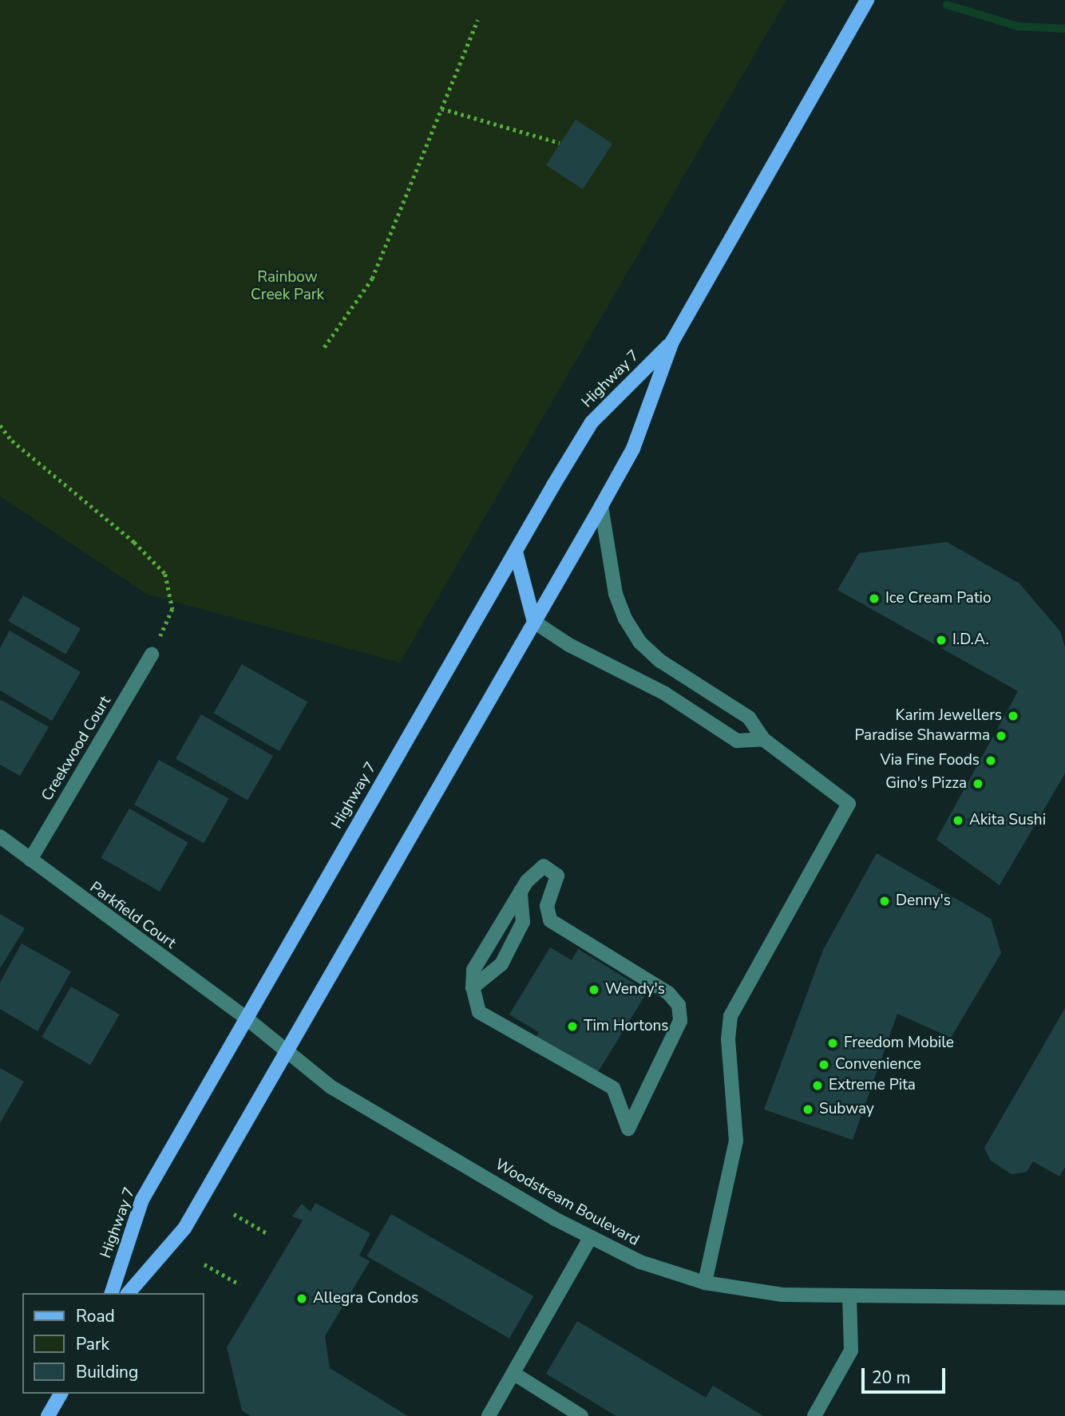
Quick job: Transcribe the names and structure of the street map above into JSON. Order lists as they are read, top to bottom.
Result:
{
  "streets": {
    "main road": ["Highway 7"],
    "street": ["Creekwood Court", "Parkfield Court", "Woodstream Boulevard"]
  },
  "crossings": [
    ["Highway 7", "Parkfield Court"],
    ["Highway 7", "Woodstream Boulevard"],
    ["Creekwood Court", "Parkfield Court"],
    ["Parkfield Court", "Woodstream Boulevard"]
  ],
  "parks": ["Rainbow Creek Park"],
  "places": [
    "Ice Cream Patio",
    "I.D.A.",
    "Karim Jewellers",
    "Paradise Shawarma",
    "Via Fine Foods",
    "Gino's Pizza",
    "Akita Sushi",
    "Denny's",
    "Wendy's",
    "Tim Hortons",
    "Freedom Mobile",
    "Convenience",
    "Extreme Pita",
    "Subway",
    "Allegra Condos"
  ],
  "legend": ["Road", "Park", "Building"],
  "scale_bar": "20 m"
}
